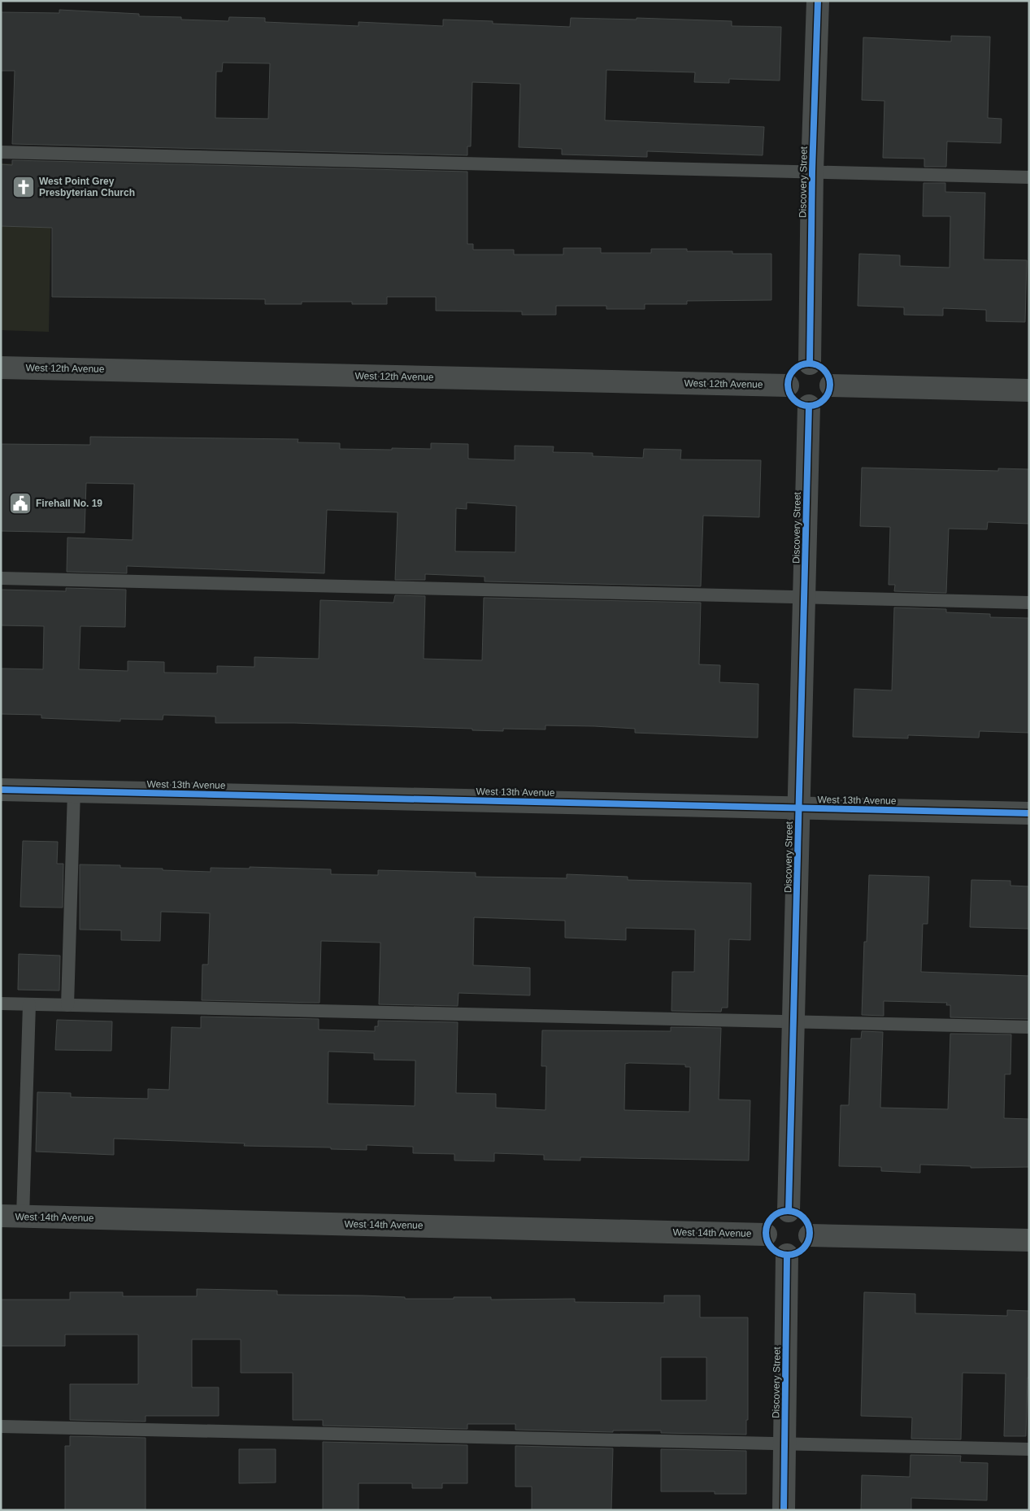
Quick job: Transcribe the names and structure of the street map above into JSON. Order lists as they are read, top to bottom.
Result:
{
  "streets": {
    "street": [
      "Discovery Street",
      "West 12th Avenue",
      "West 13th Avenue",
      "West 14th Avenue"
    ]
  },
  "crossings": [
    ["Discovery Street", "West 12th Avenue"],
    ["Discovery Street", "West 13th Avenue"],
    ["Discovery Street", "West 14th Avenue"]
  ],
  "places": {
    "church": ["West Point Grey Presbyterian Church"],
    "public building": ["Firehall No. 19"]
  }
}
